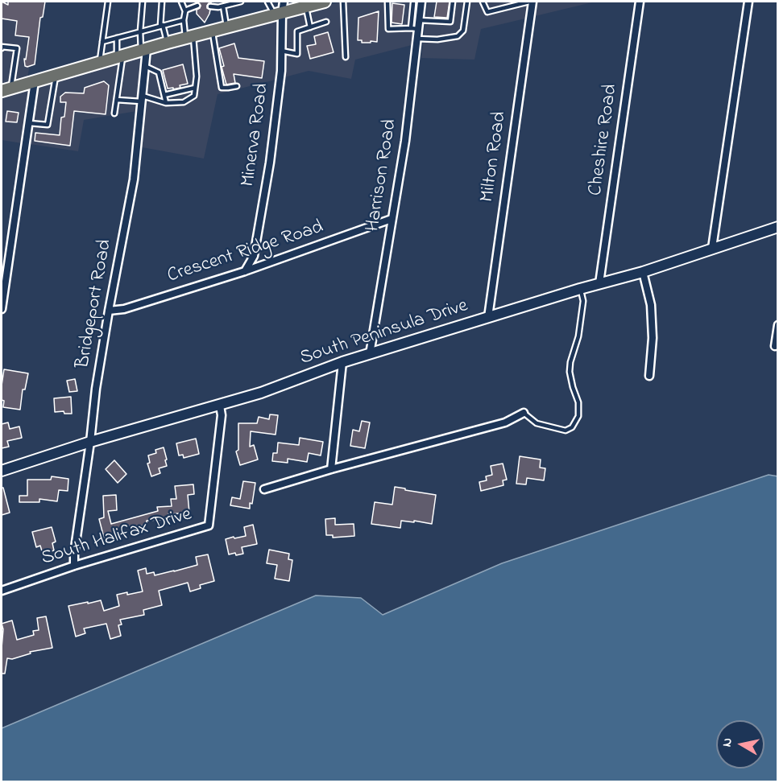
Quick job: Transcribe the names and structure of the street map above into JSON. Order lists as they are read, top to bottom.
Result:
{
  "streets": {
    "main road": ["South Peninsula Drive"],
    "street": [
      "Minerva Road",
      "Cheshire Road",
      "Milton Road",
      "Harrison Road",
      "Crescent Ridge Road",
      "Bridgeport Road",
      "South Halifax Drive"
    ]
  },
  "crossings": [
    ["Minerva Road", "Crescent Ridge Road"],
    ["Cheshire Road", "South Peninsula Drive"],
    ["Milton Road", "South Peninsula Drive"],
    ["Harrison Road", "Crescent Ridge Road"],
    ["Harrison Road", "South Peninsula Drive"],
    ["Crescent Ridge Road", "Bridgeport Road"],
    ["Bridgeport Road", "South Peninsula Drive"],
    ["Bridgeport Road", "South Halifax Drive"],
    ["South Peninsula Drive", "South Halifax Drive"]
  ],
  "north": "left"
}
